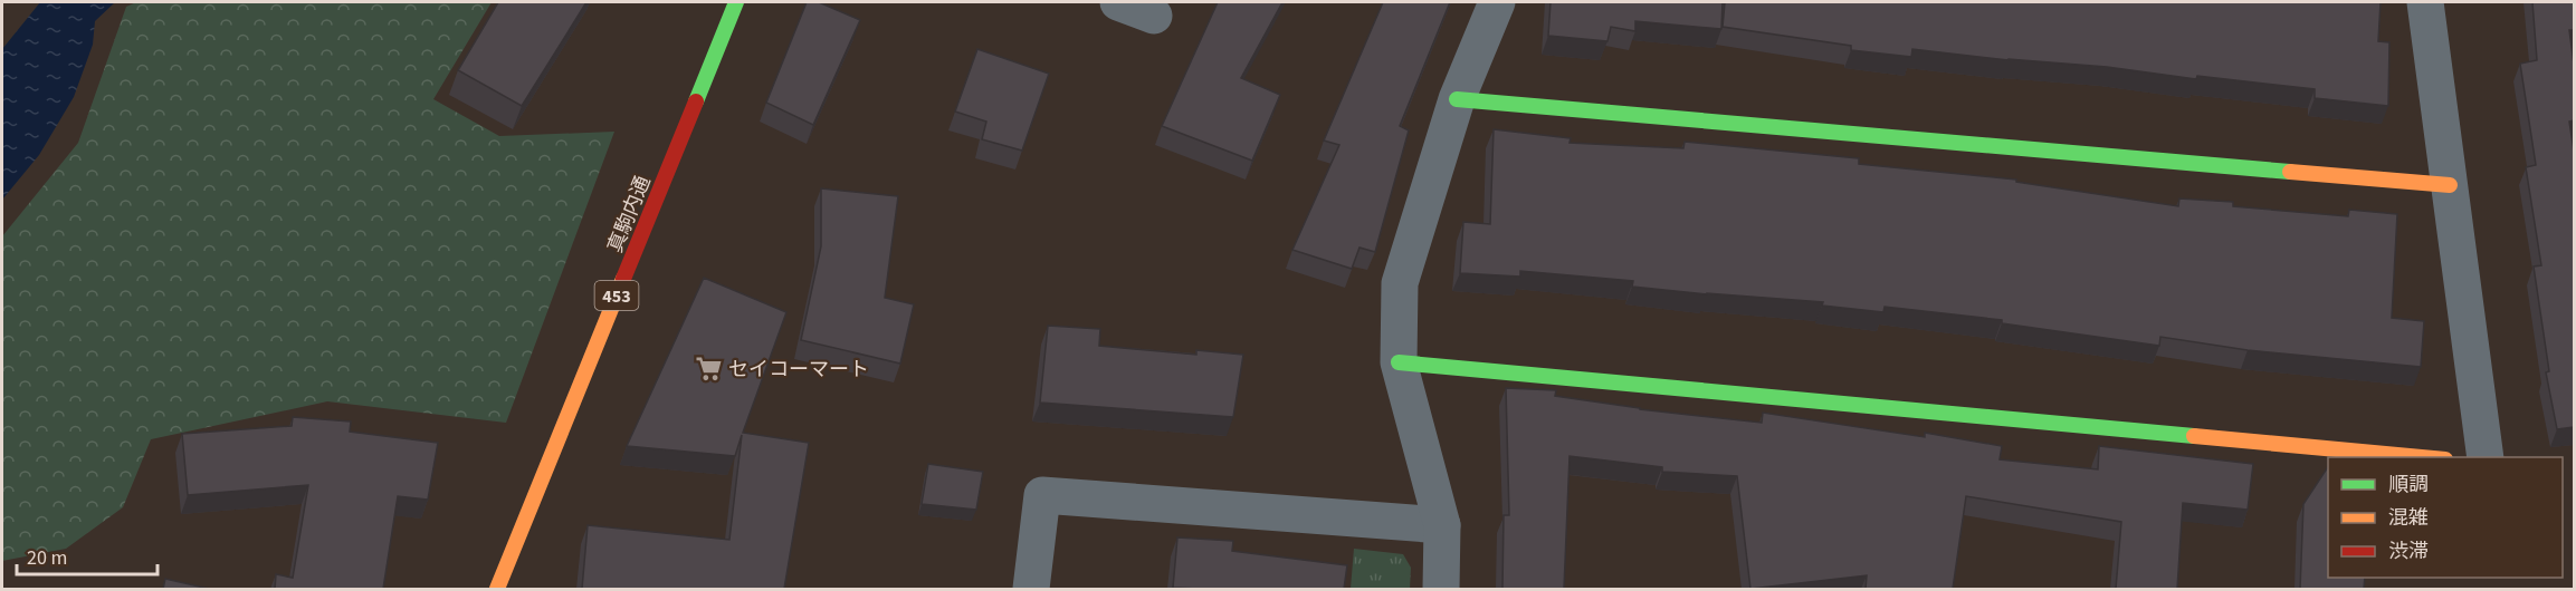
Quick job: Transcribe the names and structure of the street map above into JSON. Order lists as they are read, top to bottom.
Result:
{
  "streets": {
    "main road": ["真駒内通", "453"]
  },
  "places": {
    "supermarket": ["セイコーマート"]
  },
  "legend": ["順調", "混雑", "渋滞"],
  "scale_bar": "20 m"
}
